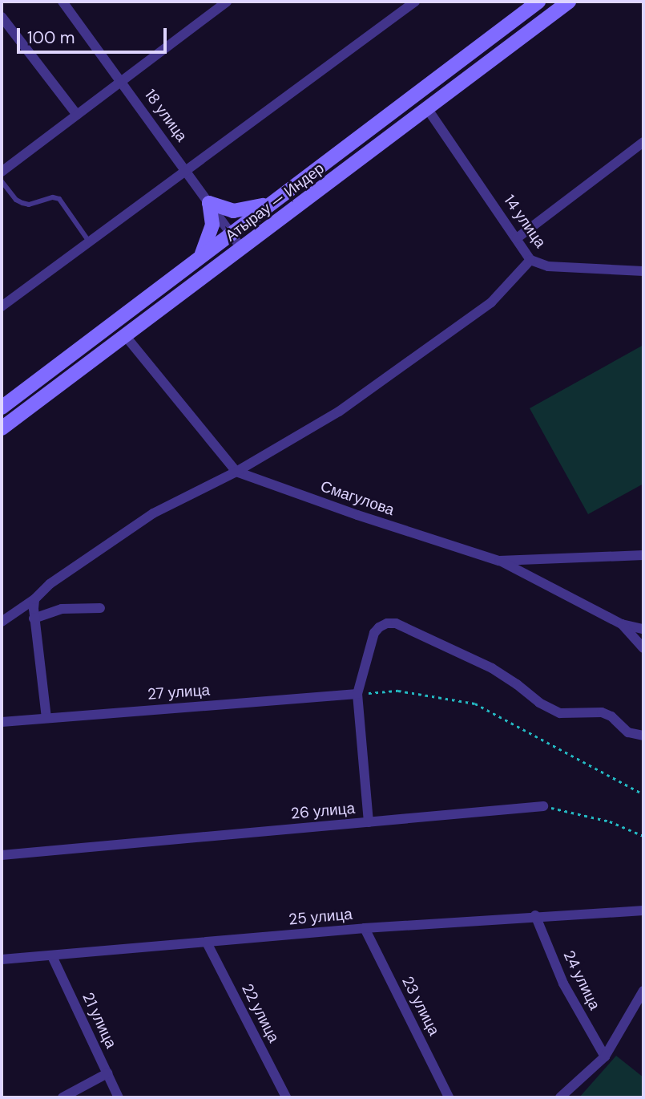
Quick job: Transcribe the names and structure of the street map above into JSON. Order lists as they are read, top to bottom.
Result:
{
  "streets": {
    "main road": ["Атырау — Индер"],
    "street": [
      "18 улица",
      "14 улица",
      "Смагулова",
      "27 улица",
      "26 улица",
      "25 улица",
      "24 улица",
      "23 улица",
      "22 улица",
      "21 улица"
    ]
  },
  "crossings": [
    ["18 улица", "Атырау — Индер"],
    ["Атырау — Индер", "14 улица"],
    ["25 улица", "24 улица"],
    ["25 улица", "23 улица"],
    ["25 улица", "22 улица"],
    ["25 улица", "21 улица"]
  ],
  "scale_bar": "100 m"
}
